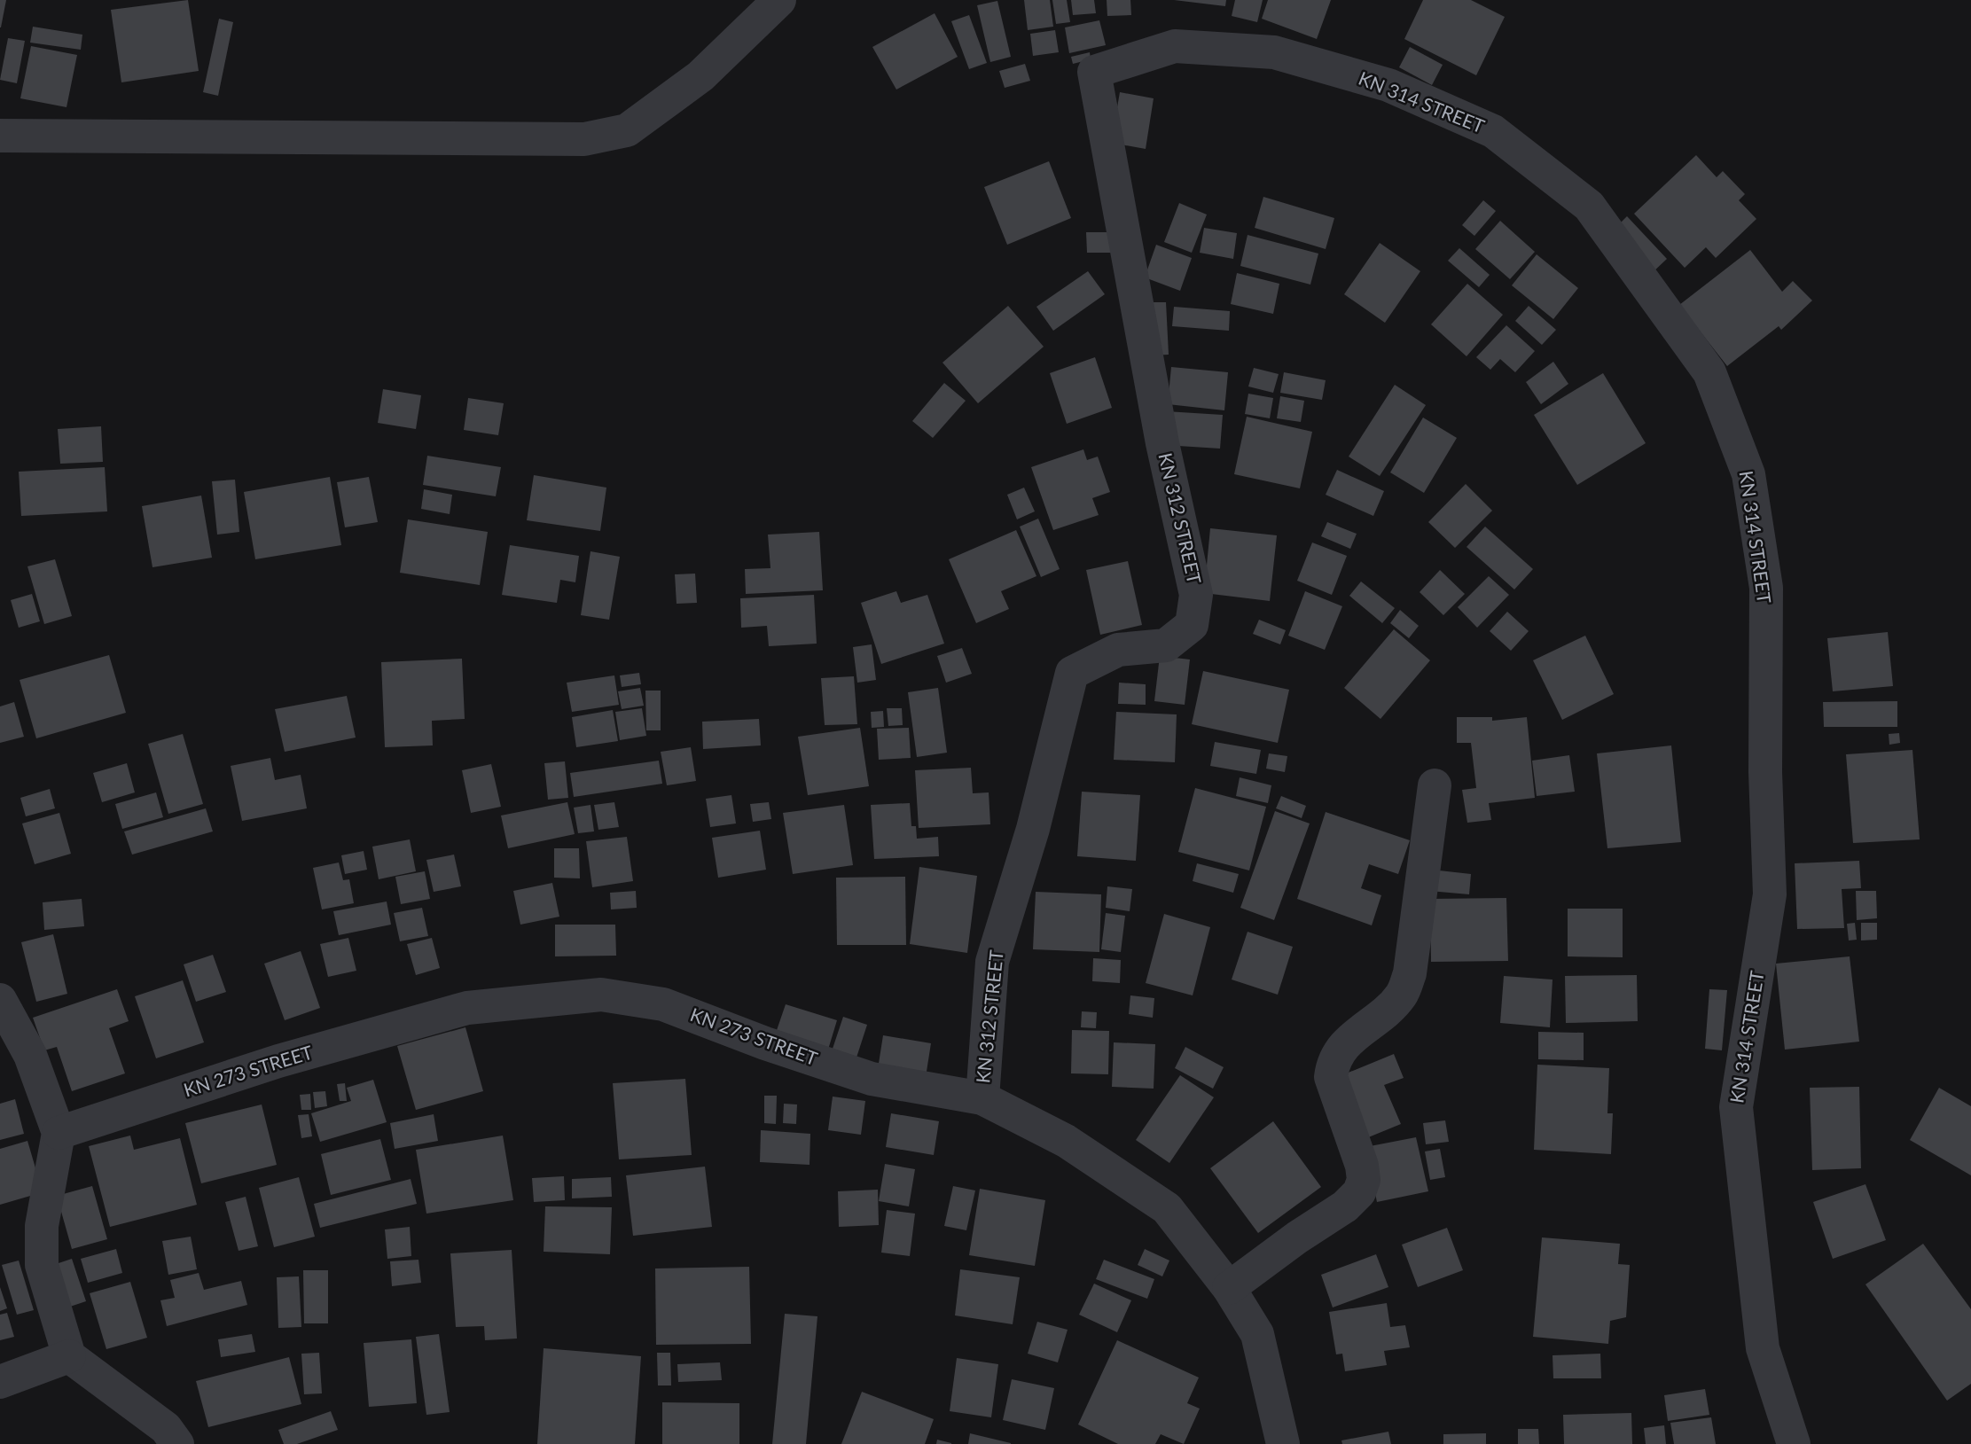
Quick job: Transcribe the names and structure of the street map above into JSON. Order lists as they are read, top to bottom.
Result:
{
  "streets": {
    "street": ["KN 314 STREET", "KN 312 STREET", "KN 273 STREET"]
  },
  "crossings": [
    ["KN 314 STREET", "KN 312 STREET"],
    ["KN 312 STREET", "KN 273 STREET"]
  ]
}
